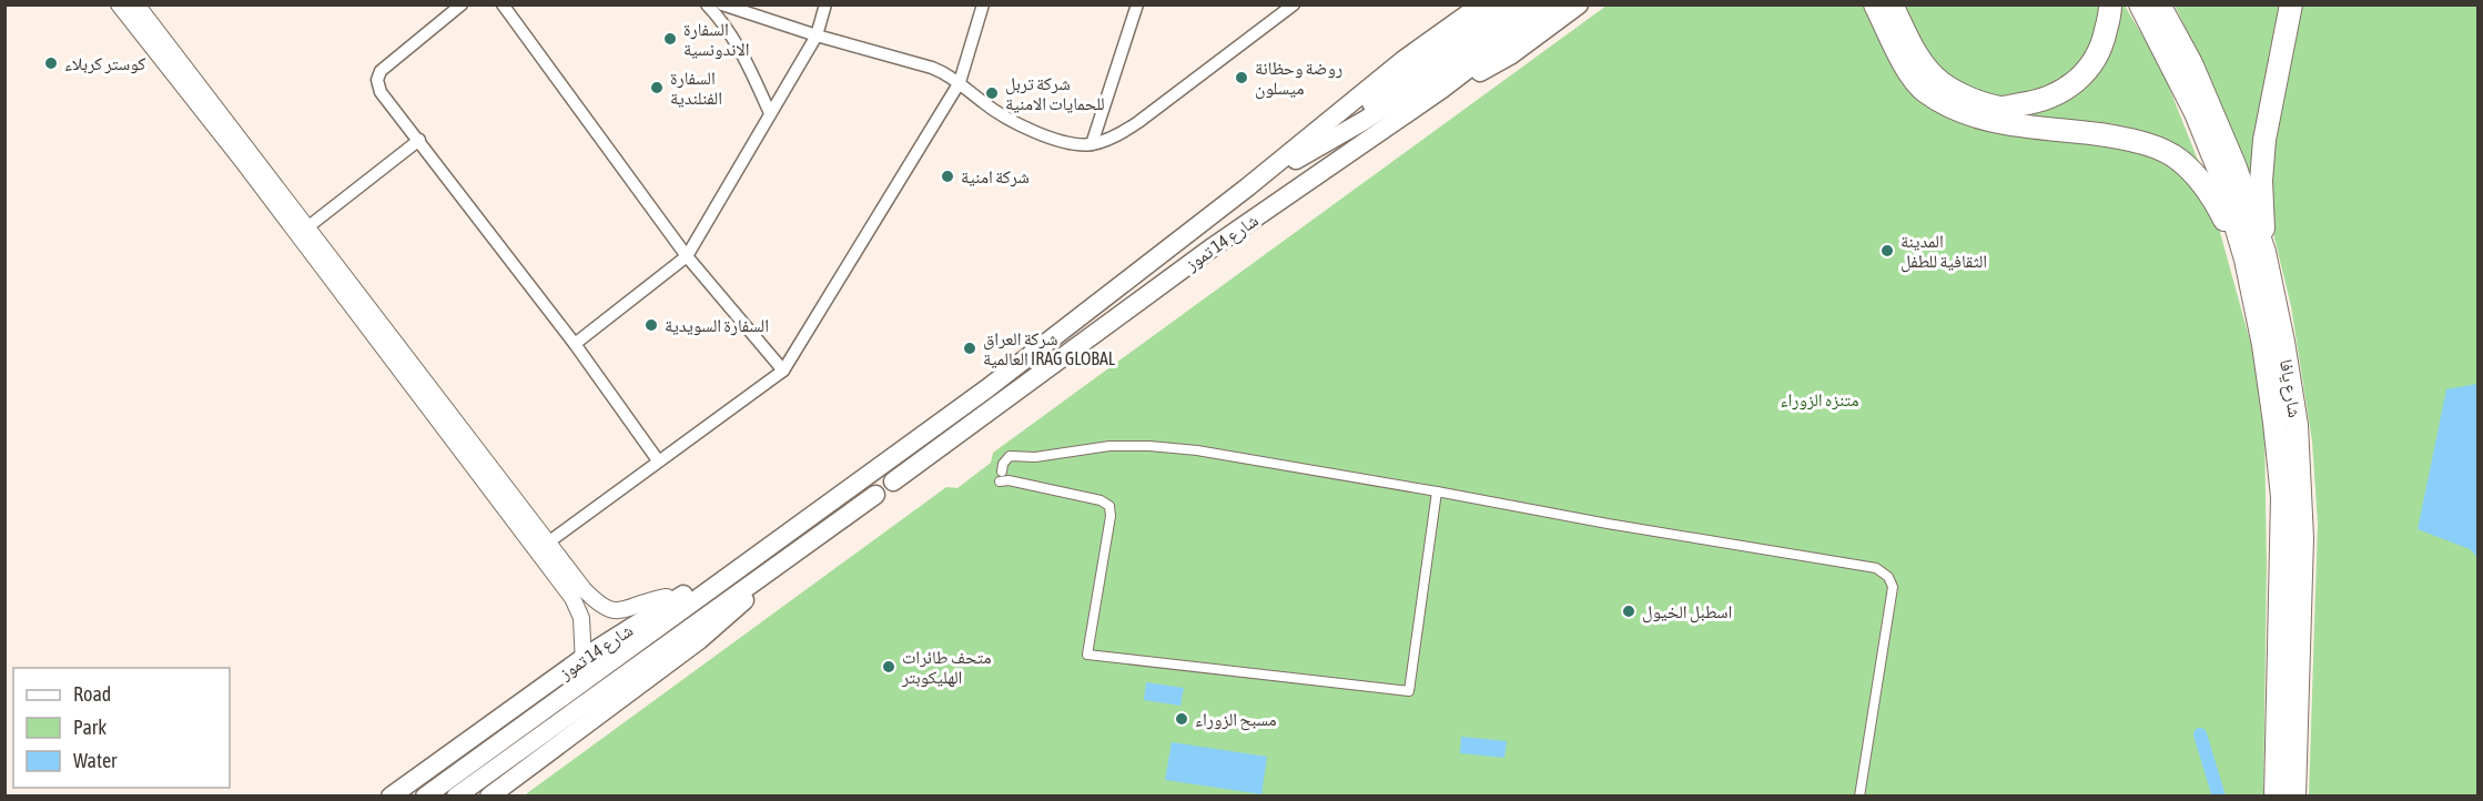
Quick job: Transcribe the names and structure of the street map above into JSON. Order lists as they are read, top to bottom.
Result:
{
  "streets": {
    "highway": ["شارع يافا"],
    "main road": ["شارع 14 تموز"]
  },
  "parks": ["متنزه الزوراء"],
  "places": [
    "السفارة الاندونسية",
    "كوستر كربلاء",
    "روضة وحظانة ميسلون",
    "السفارة الفنلندية",
    "شركة تربل للحمايات الامنية",
    "شركة امنية",
    "المدينة الثقافية للطفل",
    "السفارة السويدية",
    "شركة العراق العالمية IRAG GLOBAL",
    "اسطبل الخيول",
    "متحف طائرات الهليكوبتر",
    "مسبح الزوراء"
  ],
  "legend": ["Road", "Park", "Water"]
}
